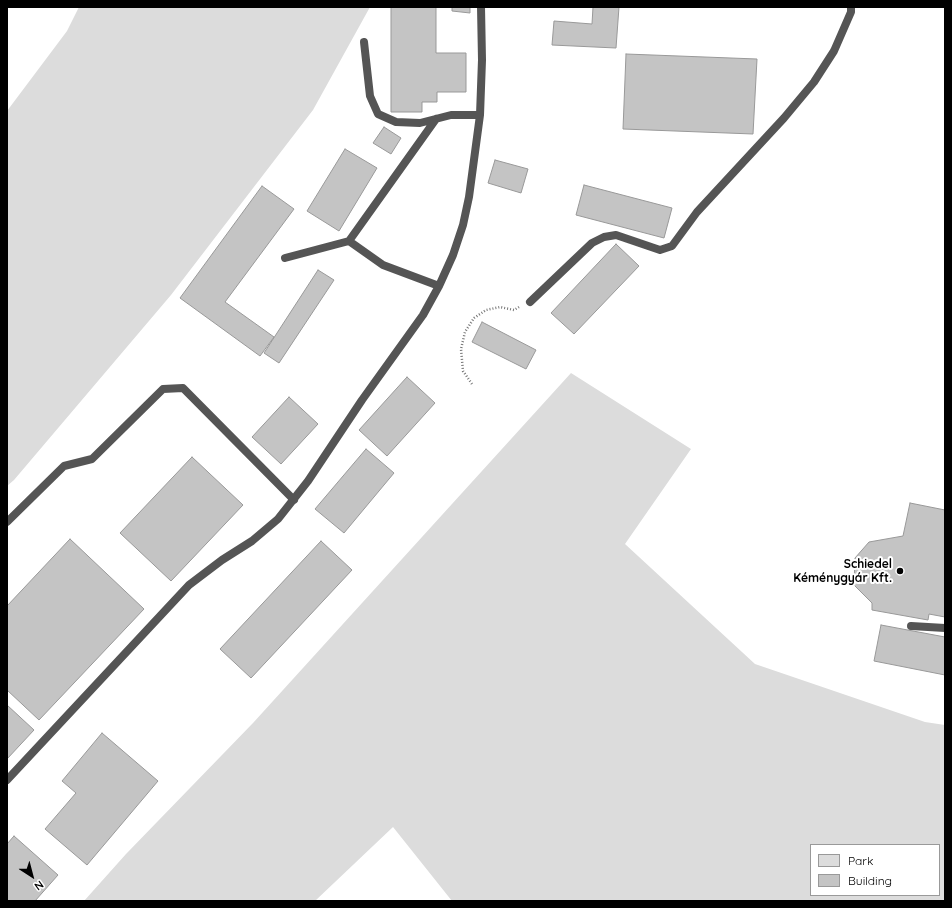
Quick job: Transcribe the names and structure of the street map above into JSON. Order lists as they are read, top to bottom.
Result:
{
  "places": ["Schiedel Kéménygyár Kft."],
  "legend": ["Park", "Building"],
  "north": "bottom right"
}
